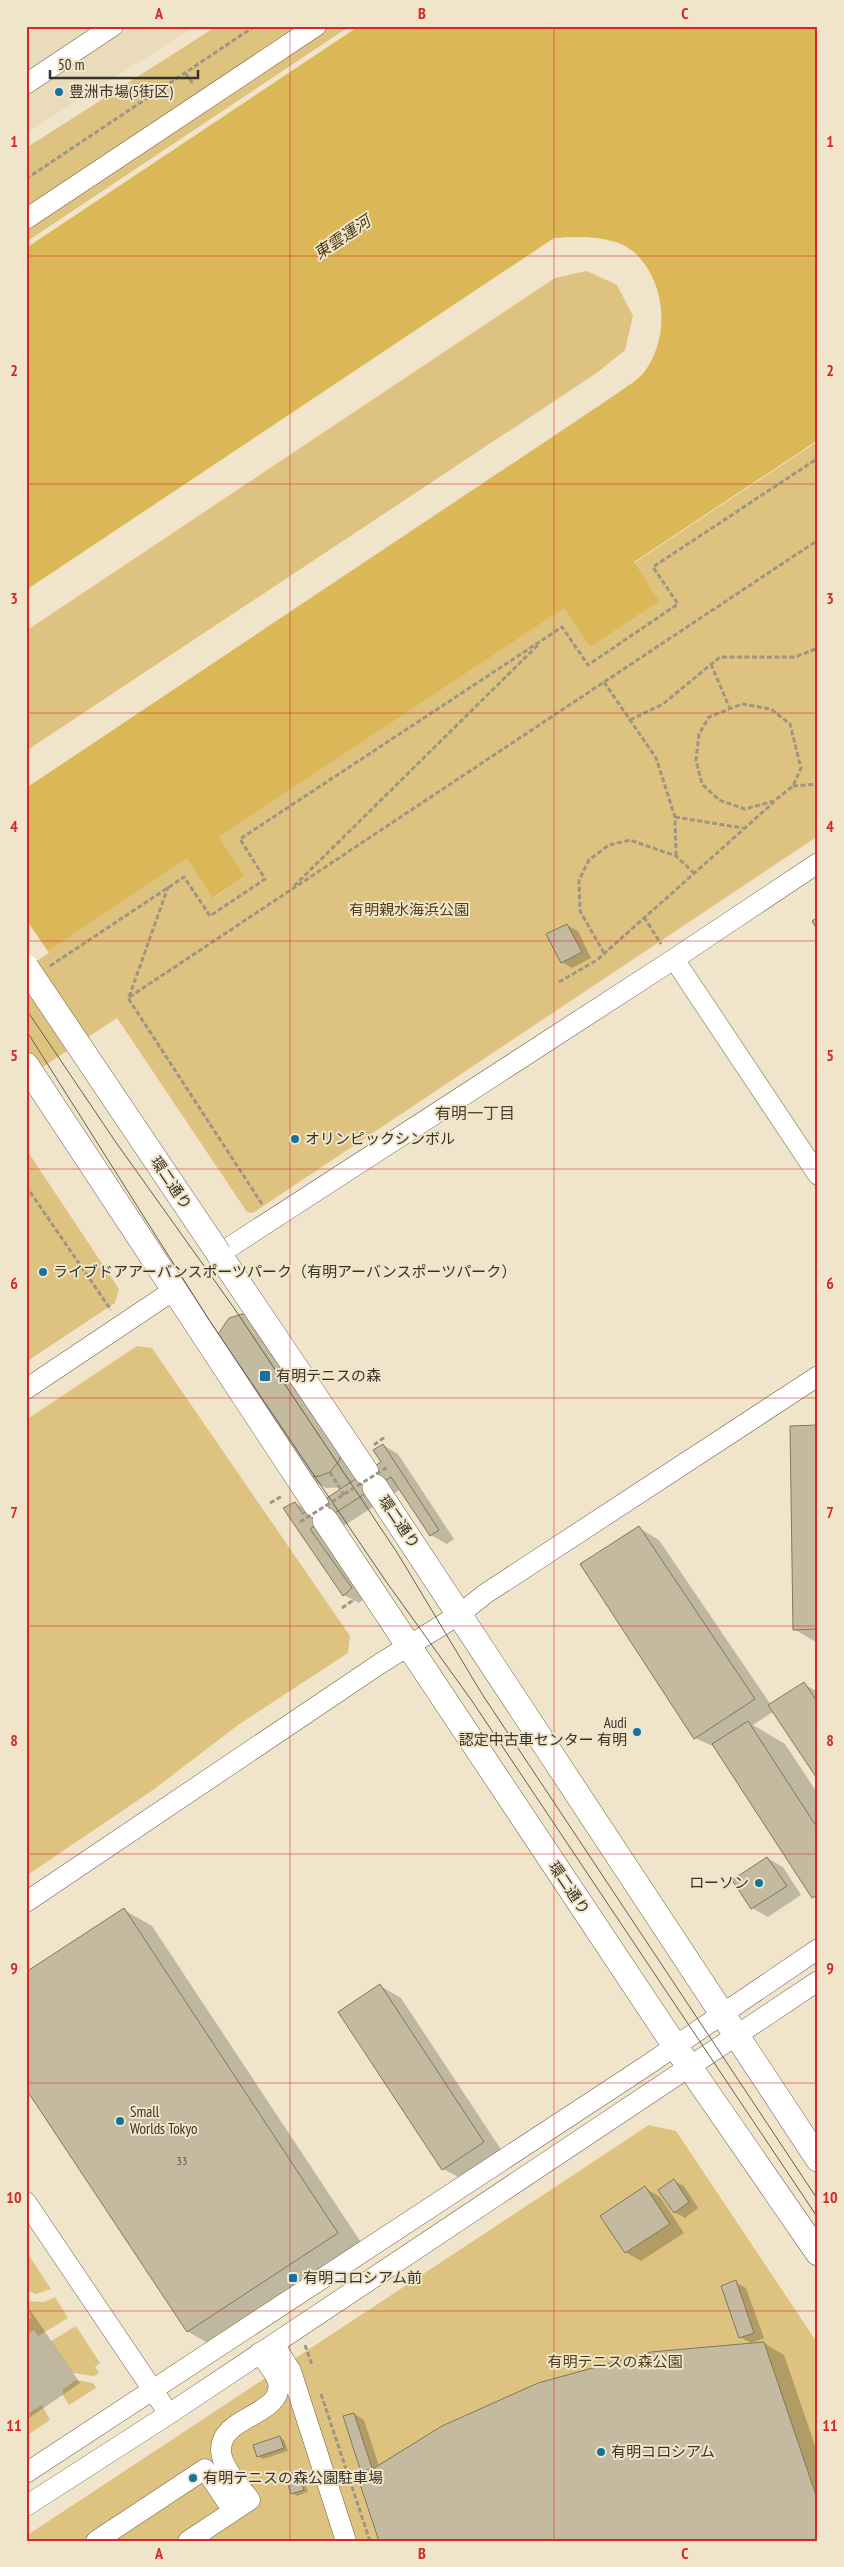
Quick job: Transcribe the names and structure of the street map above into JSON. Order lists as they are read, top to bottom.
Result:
{
  "streets": {
    "main road": ["環二通り"]
  },
  "districts": ["有明一丁目"],
  "water": ["東雲運河"],
  "parks": ["有明親水海浜公園", "有明テニスの森公園"],
  "places": {
    "other": [
      "豊洲市場(5街区)",
      "オリンピックシンボル",
      "ライブドアアーバンスポーツパーク（有明アーバンスポーツパーク）",
      "Audi 認定中古車センター 有明",
      "ローソン",
      "Small Worlds Tokyo",
      "有明コロシアム",
      "有明テニスの森公園駐車場"
    ],
    "transit": ["有明テニスの森", "有明コロシアム前"]
  },
  "house_numbers": ["33"],
  "scale_bar": "50 m",
  "grid": {
    "columns": ["A", "B", "C"],
    "rows": [
      "1",
      "2",
      "3",
      "4",
      "5",
      "6",
      "7",
      "8",
      "9",
      "10",
      "11"
    ]
  }
}
